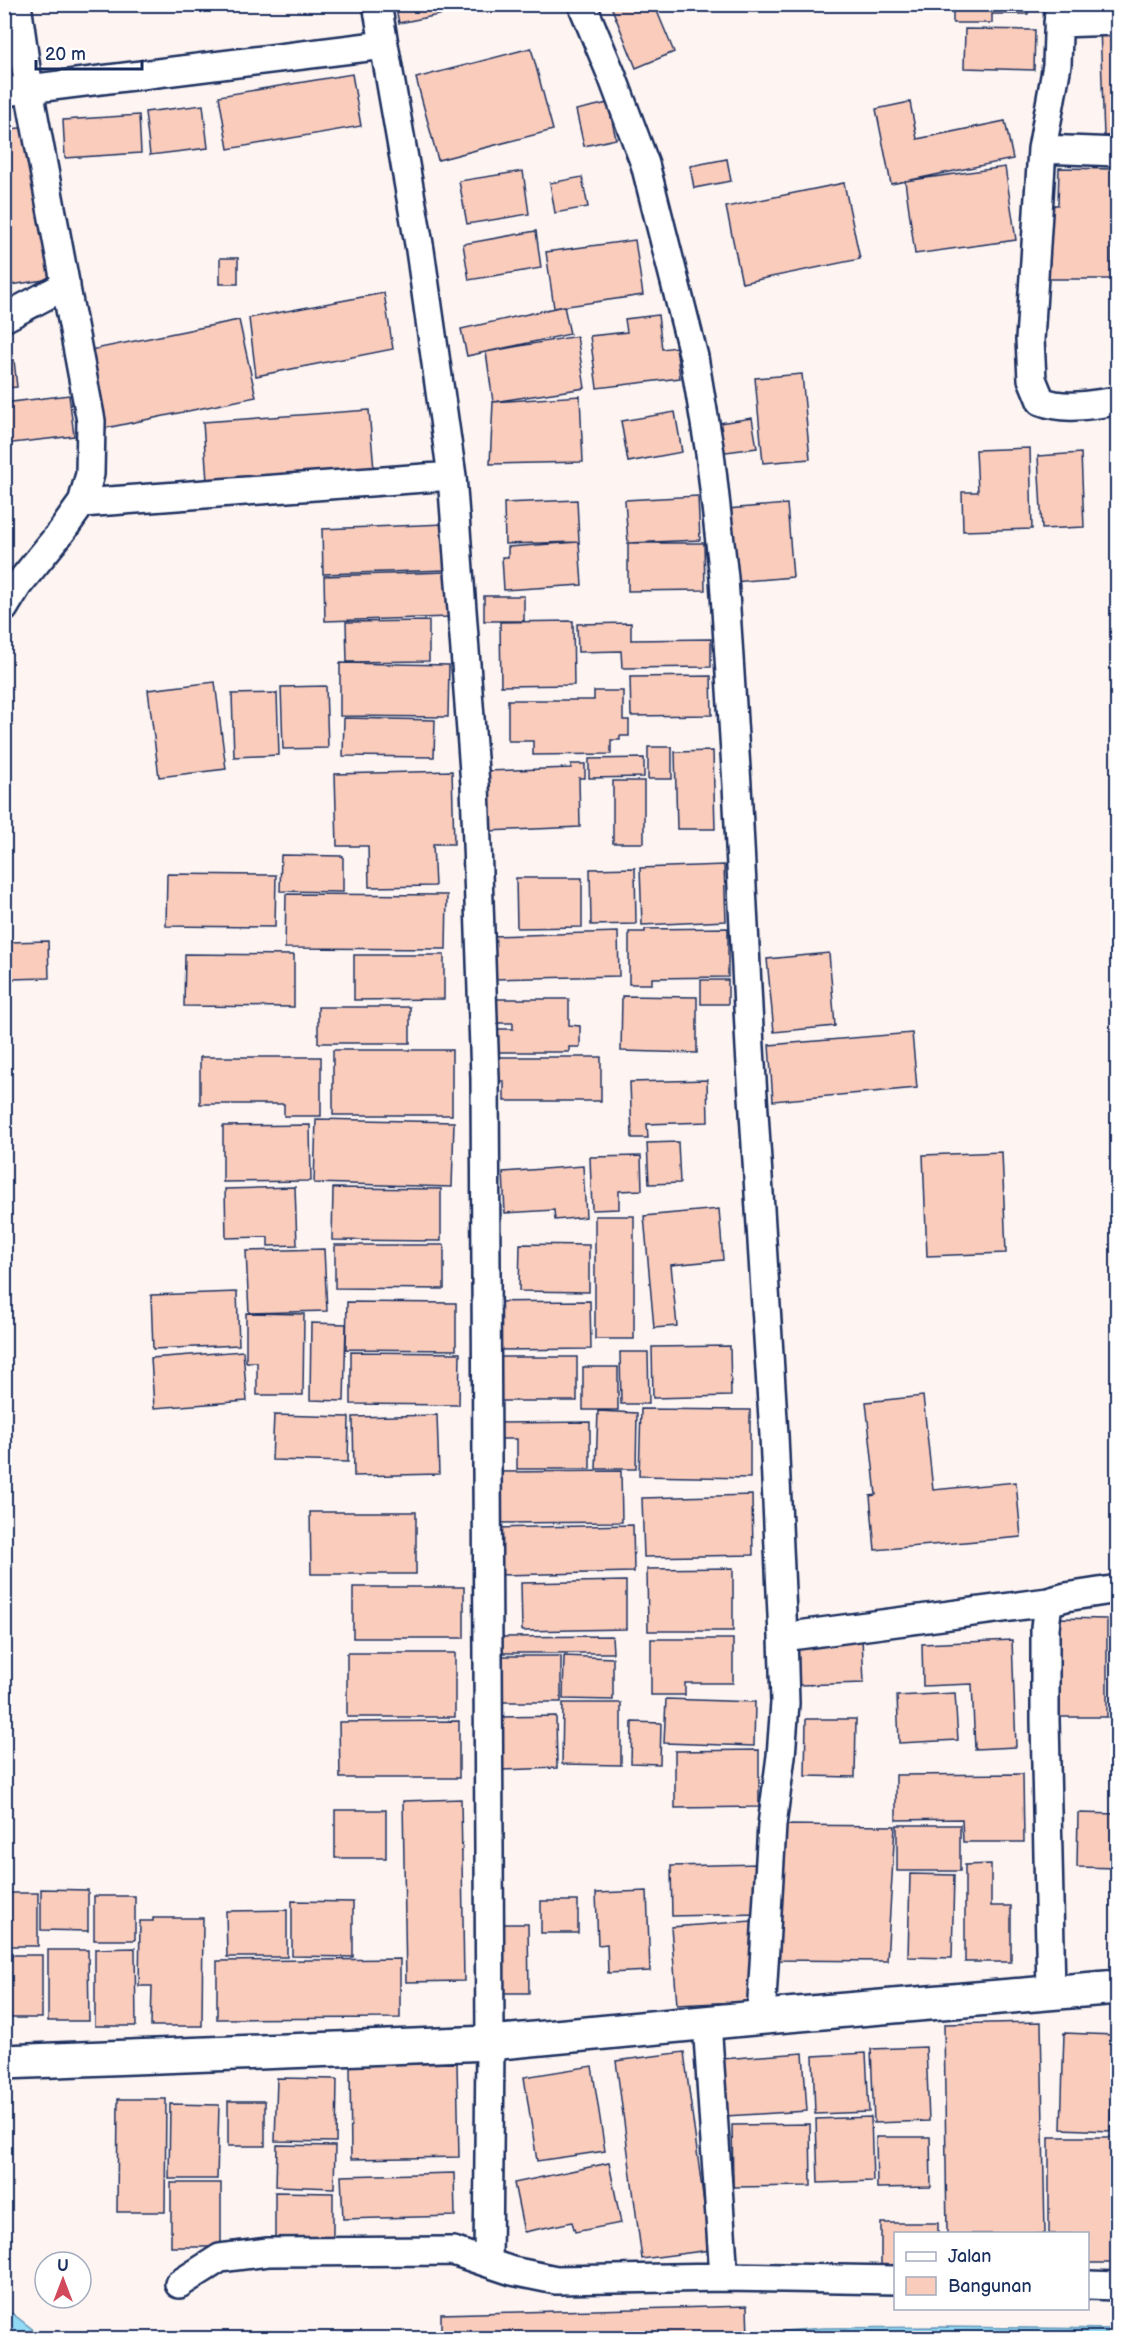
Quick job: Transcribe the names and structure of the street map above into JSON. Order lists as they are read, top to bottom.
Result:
{
  "legend": ["Jalan", "Bangunan"],
  "scale_bar": "20 m",
  "north": "top"
}
